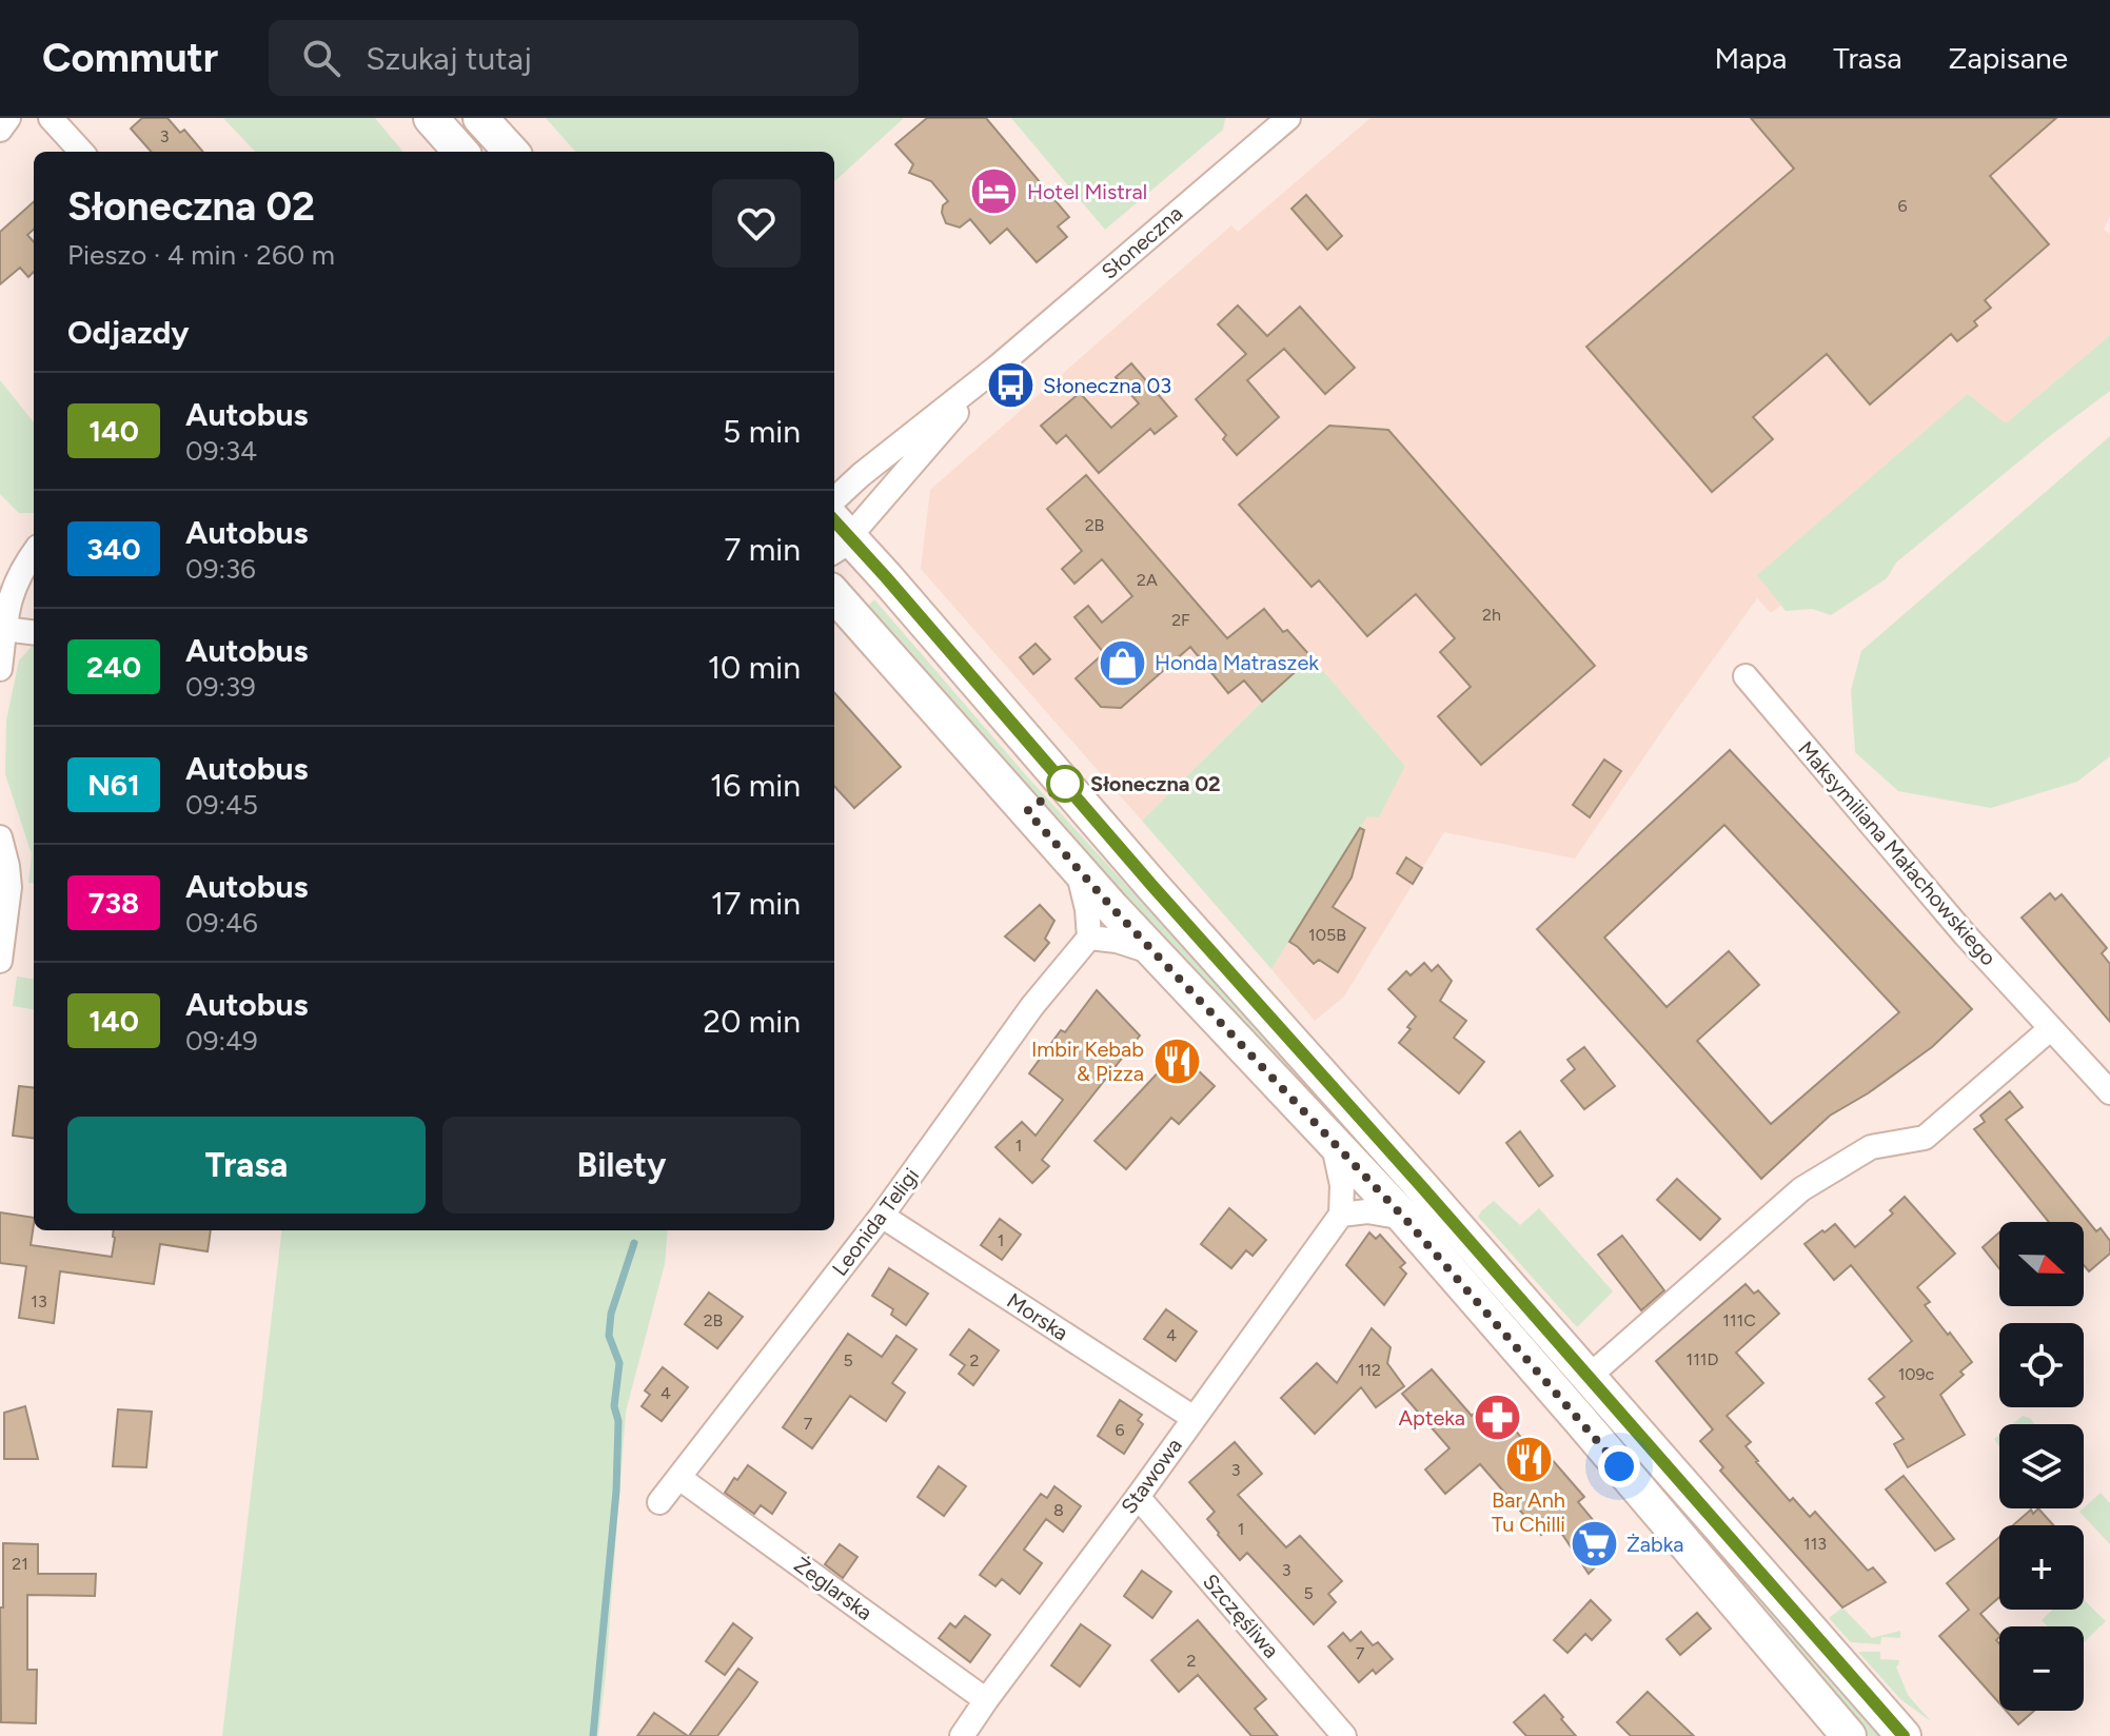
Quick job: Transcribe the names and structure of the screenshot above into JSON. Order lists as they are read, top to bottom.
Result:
{
  "streets": {
    "street": [
      "Słoneczna",
      "Maksymiliana Małachowskiego",
      "Leonida Teligi",
      "Morska",
      "Stawowa",
      "Żeglarska",
      "Szczęśliwa"
    ]
  },
  "crossings": [
    ["Leonida Teligi", "Morska"],
    ["Leonida Teligi", "Żeglarska"],
    ["Morska", "Stawowa"],
    ["Stawowa", "Żeglarska"],
    ["Stawowa", "Szczęśliwa"]
  ],
  "places": {
    "hotel": ["Hotel Mistral"],
    "bus stop": ["Słoneczna 03"],
    "shop": ["Honda Matraszek"],
    "other": ["Słoneczna 02"],
    "restaurant": ["Imbir Kebab & Pizza", "Bar Anh Tu Chilli"],
    "pharmacy": ["Apteka"],
    "supermarket": ["Żabka"]
  },
  "lines": ["bus line 140"],
  "house_numbers": [
    "3",
    "6",
    "2B",
    "2A",
    "2h",
    "2F",
    "105B",
    "1",
    "1",
    "13",
    "2B",
    "111C",
    "4",
    "111D",
    "5",
    "2",
    "112",
    "109c",
    "4",
    "7",
    "6",
    "3",
    "8",
    "1",
    "113",
    "21",
    "3",
    "5",
    "7",
    "2"
  ],
  "north": "right",
  "page": {
    "header": "Commutr",
    "search": "Szukaj tutaj",
    "nav": ["Mapa", "Trasa", "Zapisane"],
    "heading": [
      ["Słoneczna 02", "Pieszo · 4 min · 260 m"],
      "Odjazdy"
    ],
    "list": [
      {
        "mark": "140",
        "name": "Autobus",
        "note": "09:34",
        "value": "5 min"
      },
      {
        "mark": "340",
        "name": "Autobus",
        "note": "09:36",
        "value": "7 min"
      },
      {
        "mark": "240",
        "name": "Autobus",
        "note": "09:39",
        "value": "10 min"
      },
      {
        "mark": "N61",
        "name": "Autobus",
        "note": "09:45",
        "value": "16 min"
      },
      {
        "mark": "738",
        "name": "Autobus",
        "note": "09:46",
        "value": "17 min"
      },
      {
        "mark": "140",
        "name": "Autobus",
        "note": "09:49",
        "value": "20 min"
      }
    ],
    "buttons": ["Trasa", "Bilety"],
    "map_buttons": ["+", "−"]
  }
}
